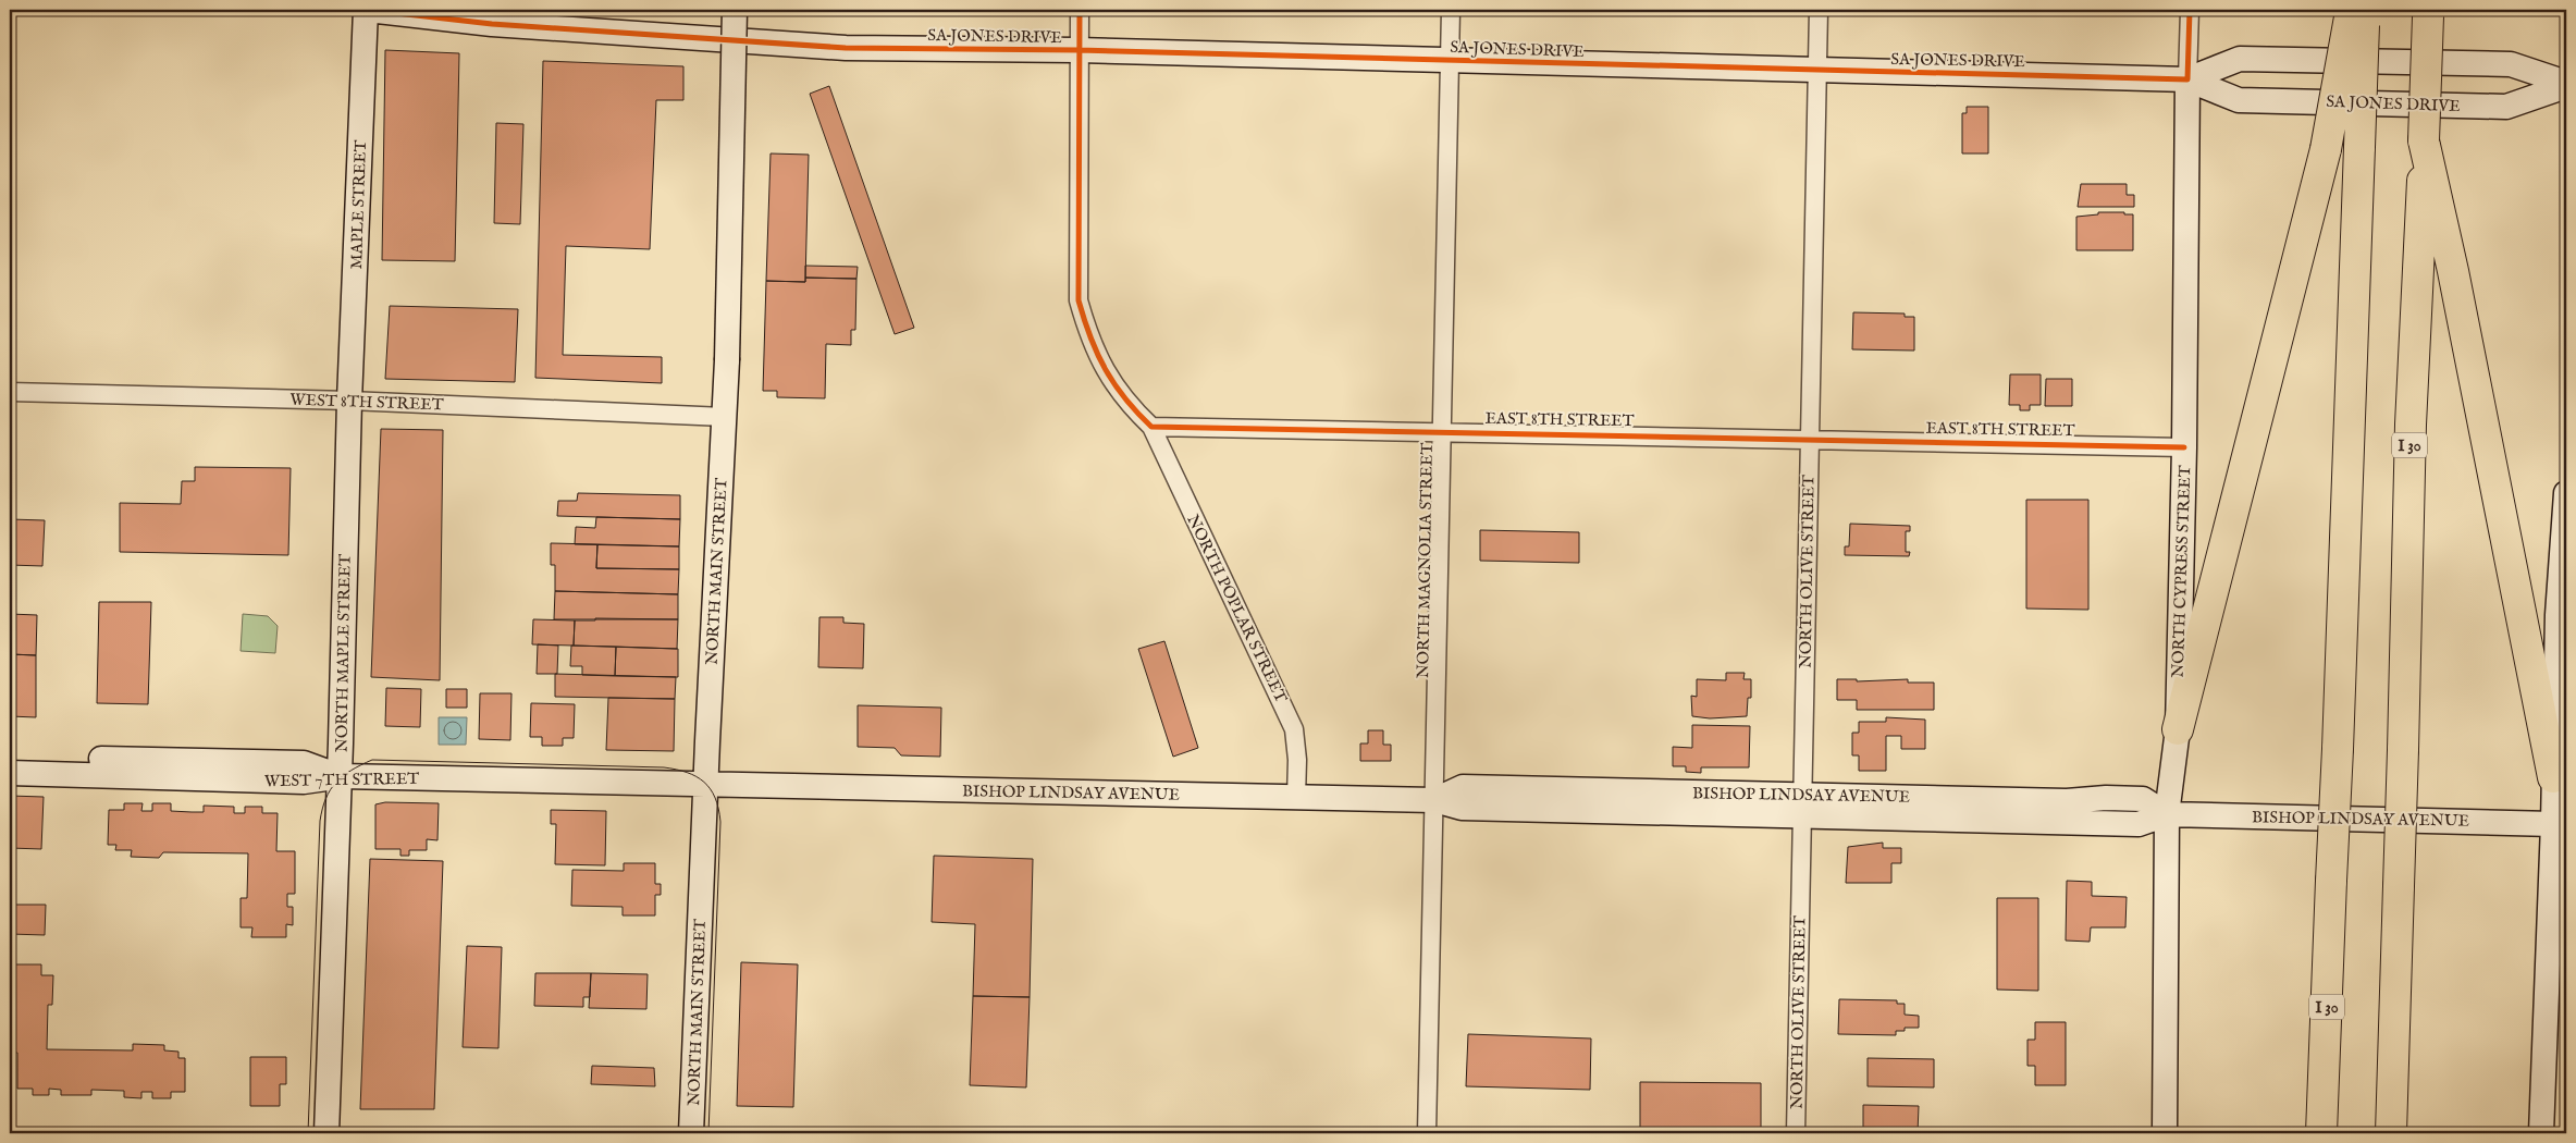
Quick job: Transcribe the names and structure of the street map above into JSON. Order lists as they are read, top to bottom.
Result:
{
  "streets": {
    "highway": ["I 30"],
    "main road": [
      "SA JONES DRIVE",
      "MAPLE STREET",
      "NORTH MAIN STREET",
      "NORTH CYPRESS STREET",
      "NORTH MAPLE STREET",
      "WEST 7TH STREET",
      "BISHOP LINDSAY AVENUE"
    ],
    "street": [
      "WEST 8TH STREET",
      "EAST 8TH STREET",
      "NORTH MAGNOLIA STREET",
      "NORTH OLIVE STREET",
      "NORTH POPLAR STREET"
    ]
  },
  "crossings": [
    ["SA JONES DRIVE", "MAPLE STREET"],
    ["SA JONES DRIVE", "NORTH MAGNOLIA STREET"],
    ["SA JONES DRIVE", "NORTH OLIVE STREET"],
    ["SA JONES DRIVE", "NORTH CYPRESS STREET"],
    ["MAPLE STREET", "WEST 8TH STREET"],
    ["MAPLE STREET", "NORTH MAPLE STREET"],
    ["WEST 8TH STREET", "NORTH MAIN STREET"],
    ["WEST 8TH STREET", "NORTH MAPLE STREET"],
    ["EAST 8TH STREET", "NORTH MAGNOLIA STREET"],
    ["EAST 8TH STREET", "NORTH OLIVE STREET"],
    ["EAST 8TH STREET", "NORTH CYPRESS STREET"],
    ["EAST 8TH STREET", "NORTH POPLAR STREET"],
    ["NORTH MAGNOLIA STREET", "BISHOP LINDSAY AVENUE"],
    ["NORTH MAIN STREET", "WEST 7TH STREET"],
    ["NORTH MAIN STREET", "BISHOP LINDSAY AVENUE"],
    ["NORTH OLIVE STREET", "BISHOP LINDSAY AVENUE"],
    ["NORTH CYPRESS STREET", "BISHOP LINDSAY AVENUE"],
    ["NORTH POPLAR STREET", "BISHOP LINDSAY AVENUE"],
    ["NORTH MAPLE STREET", "WEST 7TH STREET"],
    ["WEST 7TH STREET", "BISHOP LINDSAY AVENUE"]
  ]
}
